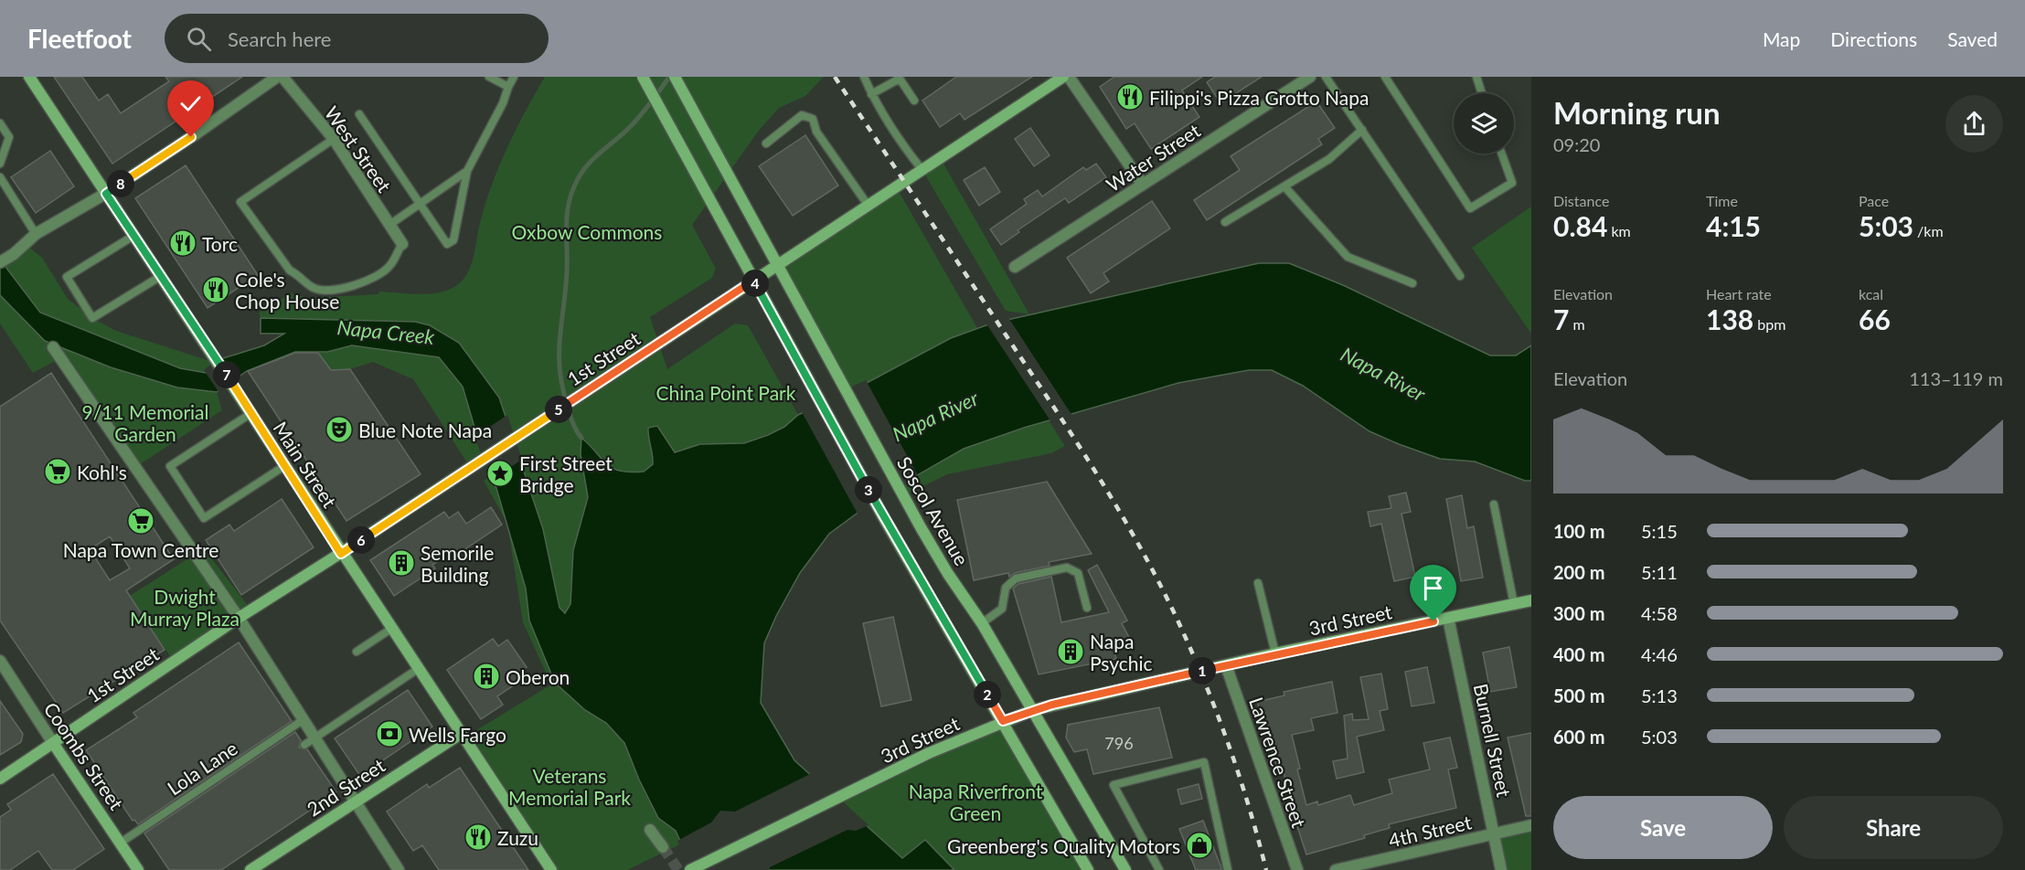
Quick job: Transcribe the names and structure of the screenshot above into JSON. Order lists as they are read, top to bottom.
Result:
{
  "streets": {
    "main road": [
      "1st Street",
      "Main Street",
      "Soscol Avenue",
      "3rd Street",
      "Coombs Street",
      "2nd Street"
    ],
    "street": [
      "West Street",
      "Water Street",
      "Burnell Street",
      "Lawrence Street",
      "4th Street"
    ],
    "lane": ["Lola Lane"]
  },
  "crossings": [
    ["1st Street", "Main Street"],
    ["1st Street", "Soscol Avenue"],
    ["1st Street", "Coombs Street"],
    ["Main Street", "2nd Street"],
    ["Soscol Avenue", "3rd Street"],
    ["3rd Street", "Burnell Street"],
    ["3rd Street", "Lawrence Street"],
    ["Burnell Street", "4th Street"],
    ["Coombs Street", "Lola Lane"]
  ],
  "water": ["Napa Creek", "Napa River"],
  "parks": [
    "Oxbow Commons",
    "China Point Park",
    "9/11 Memorial Garden",
    "Dwight Murray Plaza",
    "Veterans Memorial Park",
    "Napa Riverfront Green"
  ],
  "places": {
    "restaurant": [
      "Filippi's Pizza Grotto Napa",
      "Torc",
      "Cole's Chop House",
      "Zuzu"
    ],
    "theatre": ["Blue Note Napa"],
    "supermarket": ["Kohl's", "Napa Town Centre"],
    "place": ["First Street Bridge"],
    "building": ["Semorile Building", "Napa Psychic", "Oberon"],
    "bank": ["Wells Fargo"],
    "shop": ["Greenberg's Quality Motors"]
  },
  "house_numbers": ["796"],
  "page": {
    "header": "Fleetfoot",
    "search": "Search here",
    "nav": ["Map", "Directions", "Saved"],
    "heading": ["Morning run", "09:20"],
    "pins": [
      "8",
      "4",
      "7",
      "5",
      "3",
      "6",
      "1",
      "2"
    ],
    "stats": [
      ["Distance", "0.84 km"],
      ["Time", "4:15"],
      ["Pace", "5:03 /km"],
      ["Elevation", "7 m"],
      ["Heart rate", "138 bpm"],
      ["kcal", "66"]
    ],
    "chart": ["Elevation", "113–119 m"],
    "list": [
      {
        "name": "100 m",
        "note": "5:15"
      },
      {
        "name": "200 m",
        "note": "5:11"
      },
      {
        "name": "300 m",
        "note": "4:58"
      },
      {
        "name": "400 m",
        "note": "4:46"
      },
      {
        "name": "500 m",
        "note": "5:13"
      },
      {
        "name": "600 m",
        "note": "5:03"
      }
    ],
    "buttons": ["Save", "Share"]
  }
}
